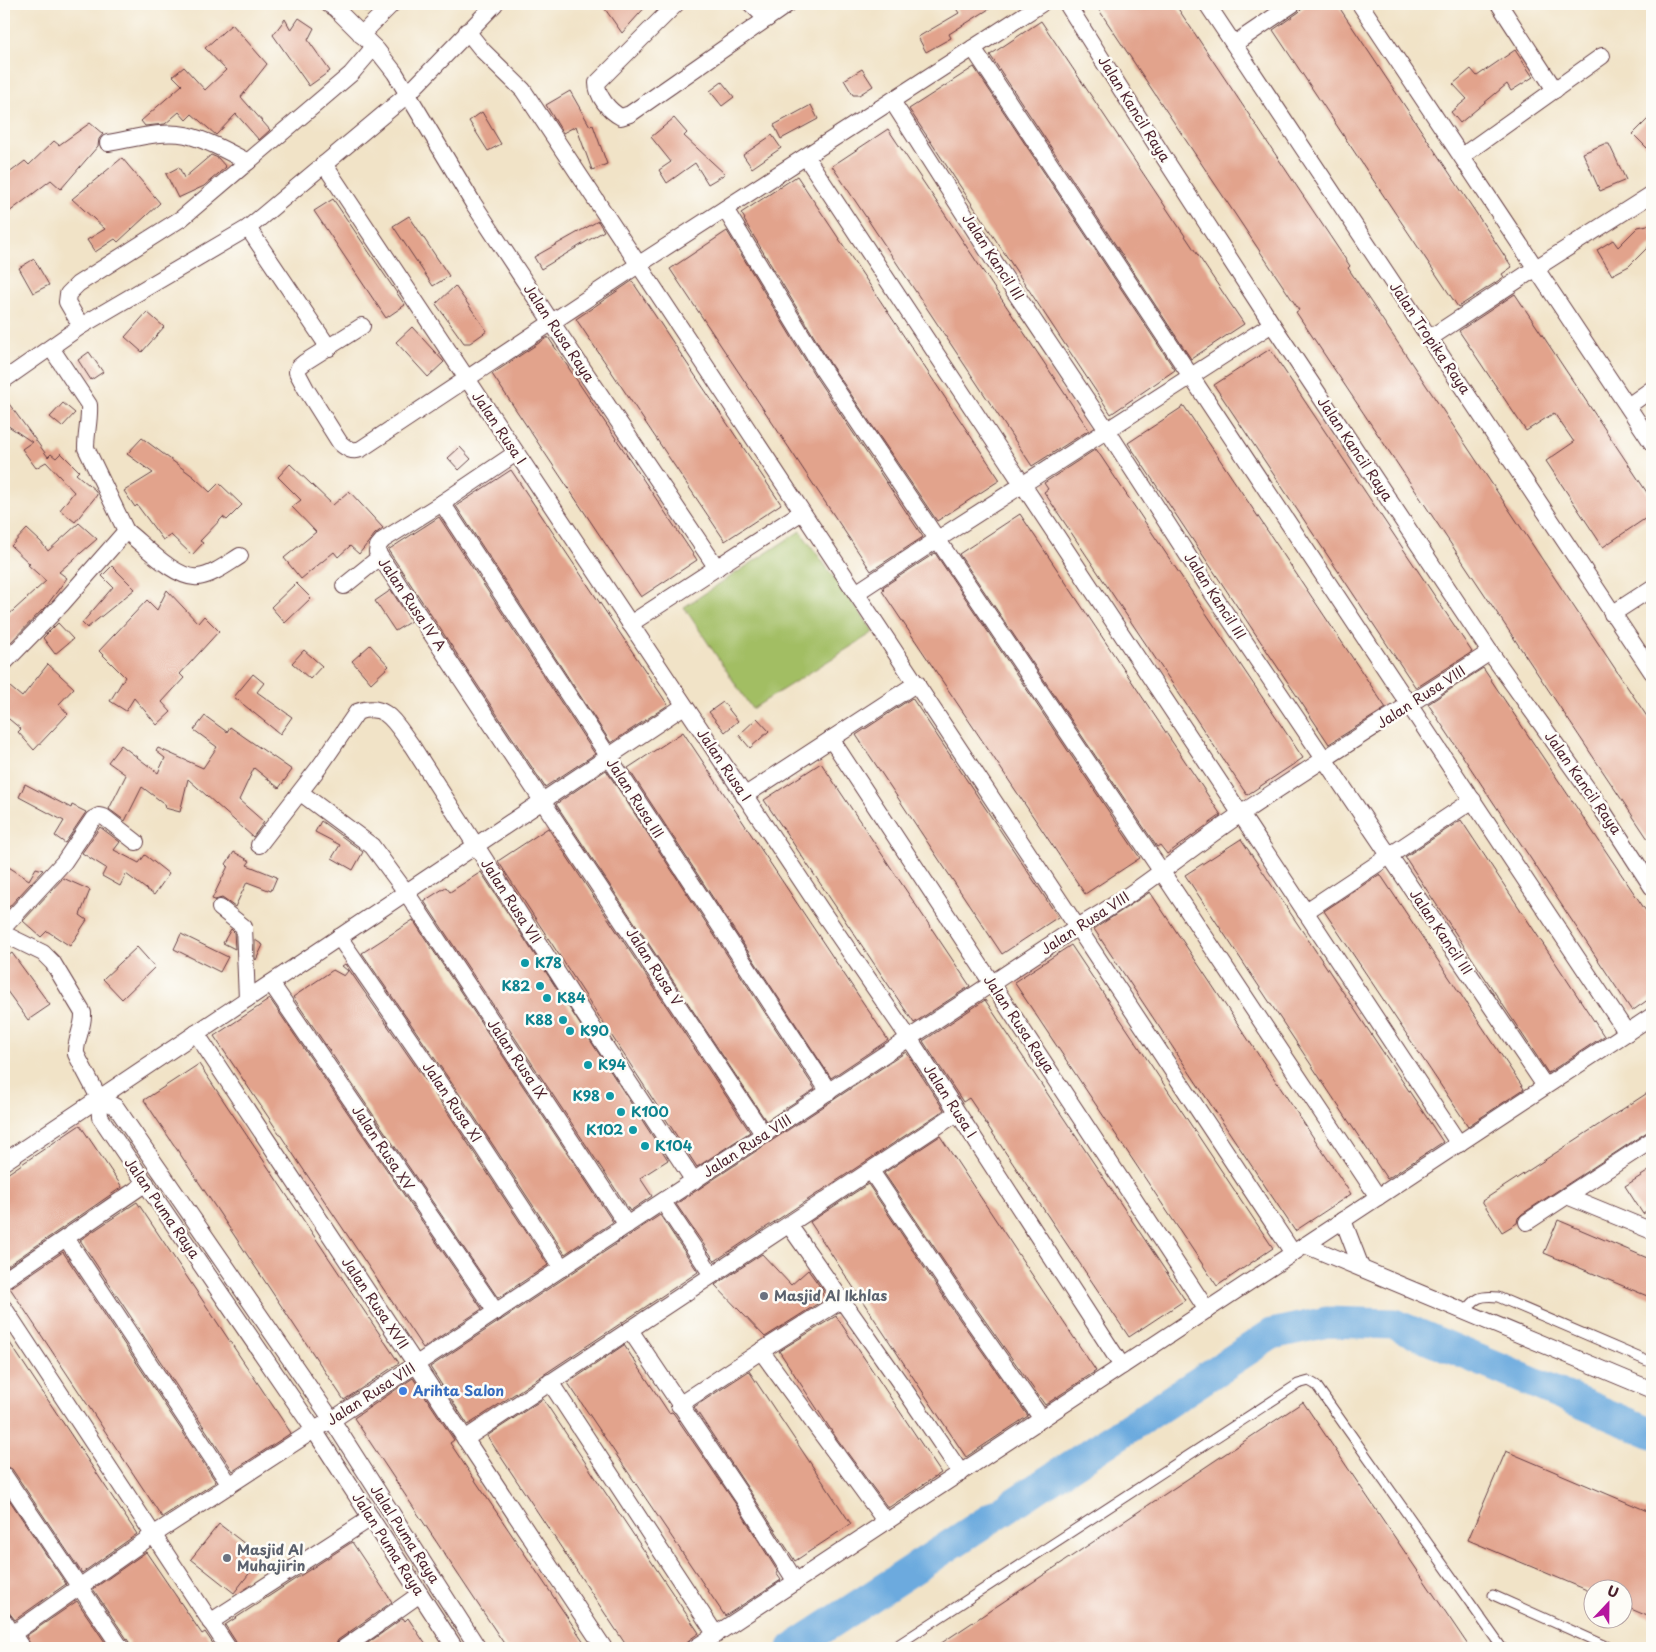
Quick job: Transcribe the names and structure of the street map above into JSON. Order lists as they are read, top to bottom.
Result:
{
  "streets": {
    "street": [
      "Jalan Kancil Raya",
      "Jalan Kancil III",
      "Jalan Rusa Raya",
      "Jalan Tropika Raya",
      "Jalan Rusa I",
      "Jalan Rusa IV A",
      "Jalan Rusa VIII",
      "Jalan Rusa III",
      "Jalan Rusa VII",
      "Jalan Rusa V",
      "Jalan Rusa IX",
      "Jalan Rusa XI",
      "Jalan Rusa XV",
      "Jalan Puma Raya",
      "Jalan Rusa XVII",
      "Jalal Puma Raya"
    ]
  },
  "crossings": [
    ["Jalan Kancil Raya", "Jalan Rusa VIII"],
    ["Jalan Kancil III", "Jalan Rusa VIII"],
    ["Jalan Rusa Raya", "Jalan Rusa VIII"],
    ["Jalan Rusa I", "Jalan Rusa IV A"],
    ["Jalan Rusa I", "Jalan Rusa VIII"],
    ["Jalan Rusa IV A", "Jalan Rusa III"],
    ["Jalan Rusa IV A", "Jalan Rusa V"],
    ["Jalan Rusa VIII", "Jalan Rusa III"],
    ["Jalan Rusa VIII", "Jalan Rusa VII"],
    ["Jalan Rusa VIII", "Jalan Rusa V"],
    ["Jalan Rusa VIII", "Jalan Rusa IX"],
    ["Jalan Rusa VIII", "Jalan Rusa XI"],
    ["Jalan Rusa VIII", "Jalan Rusa XV"],
    ["Jalan Rusa VIII", "Jalan Puma Raya"],
    ["Jalan Rusa VIII", "Jalan Rusa XVII"],
    ["Jalan Rusa VIII", "Jalal Puma Raya"],
    ["Jalan Rusa VII", "Jalan Rusa IX"],
    ["Jalan Puma Raya", "Jalal Puma Raya"]
  ],
  "places": [
    "K78",
    "K82",
    "K84",
    "K88",
    "K90",
    "K94",
    "K98",
    "K100",
    "K102",
    "K104",
    "Masjid Al Ikhlas",
    "Arihta Salon",
    "Masjid Al Muhajirin"
  ],
  "north": "top"
}
